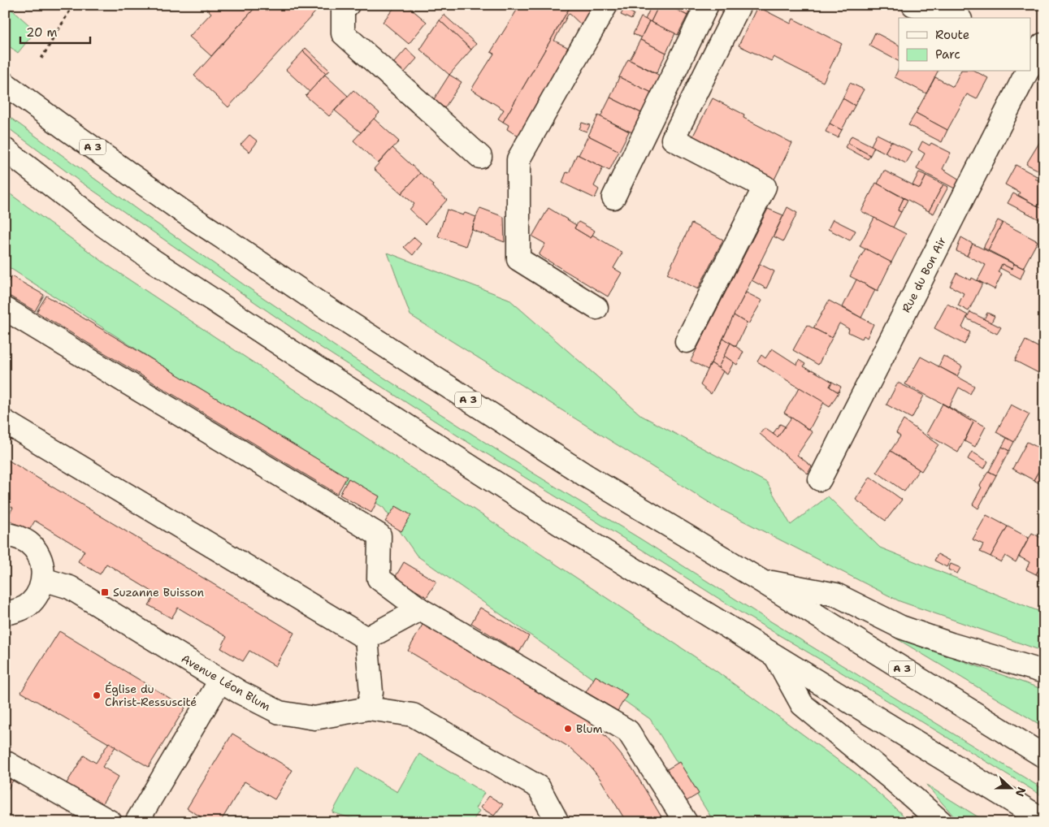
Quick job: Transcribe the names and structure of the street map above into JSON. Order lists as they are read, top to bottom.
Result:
{
  "streets": {
    "main road": ["A 3", "Rue du Bon Air", "Avenue Léon Blum"]
  },
  "places": {
    "transit": ["Suzanne Buisson"],
    "other": ["Église du Christ-Ressuscité", "Blum"]
  },
  "legend": ["Route", "Parc"],
  "scale_bar": "20 m",
  "north": "right"
}
